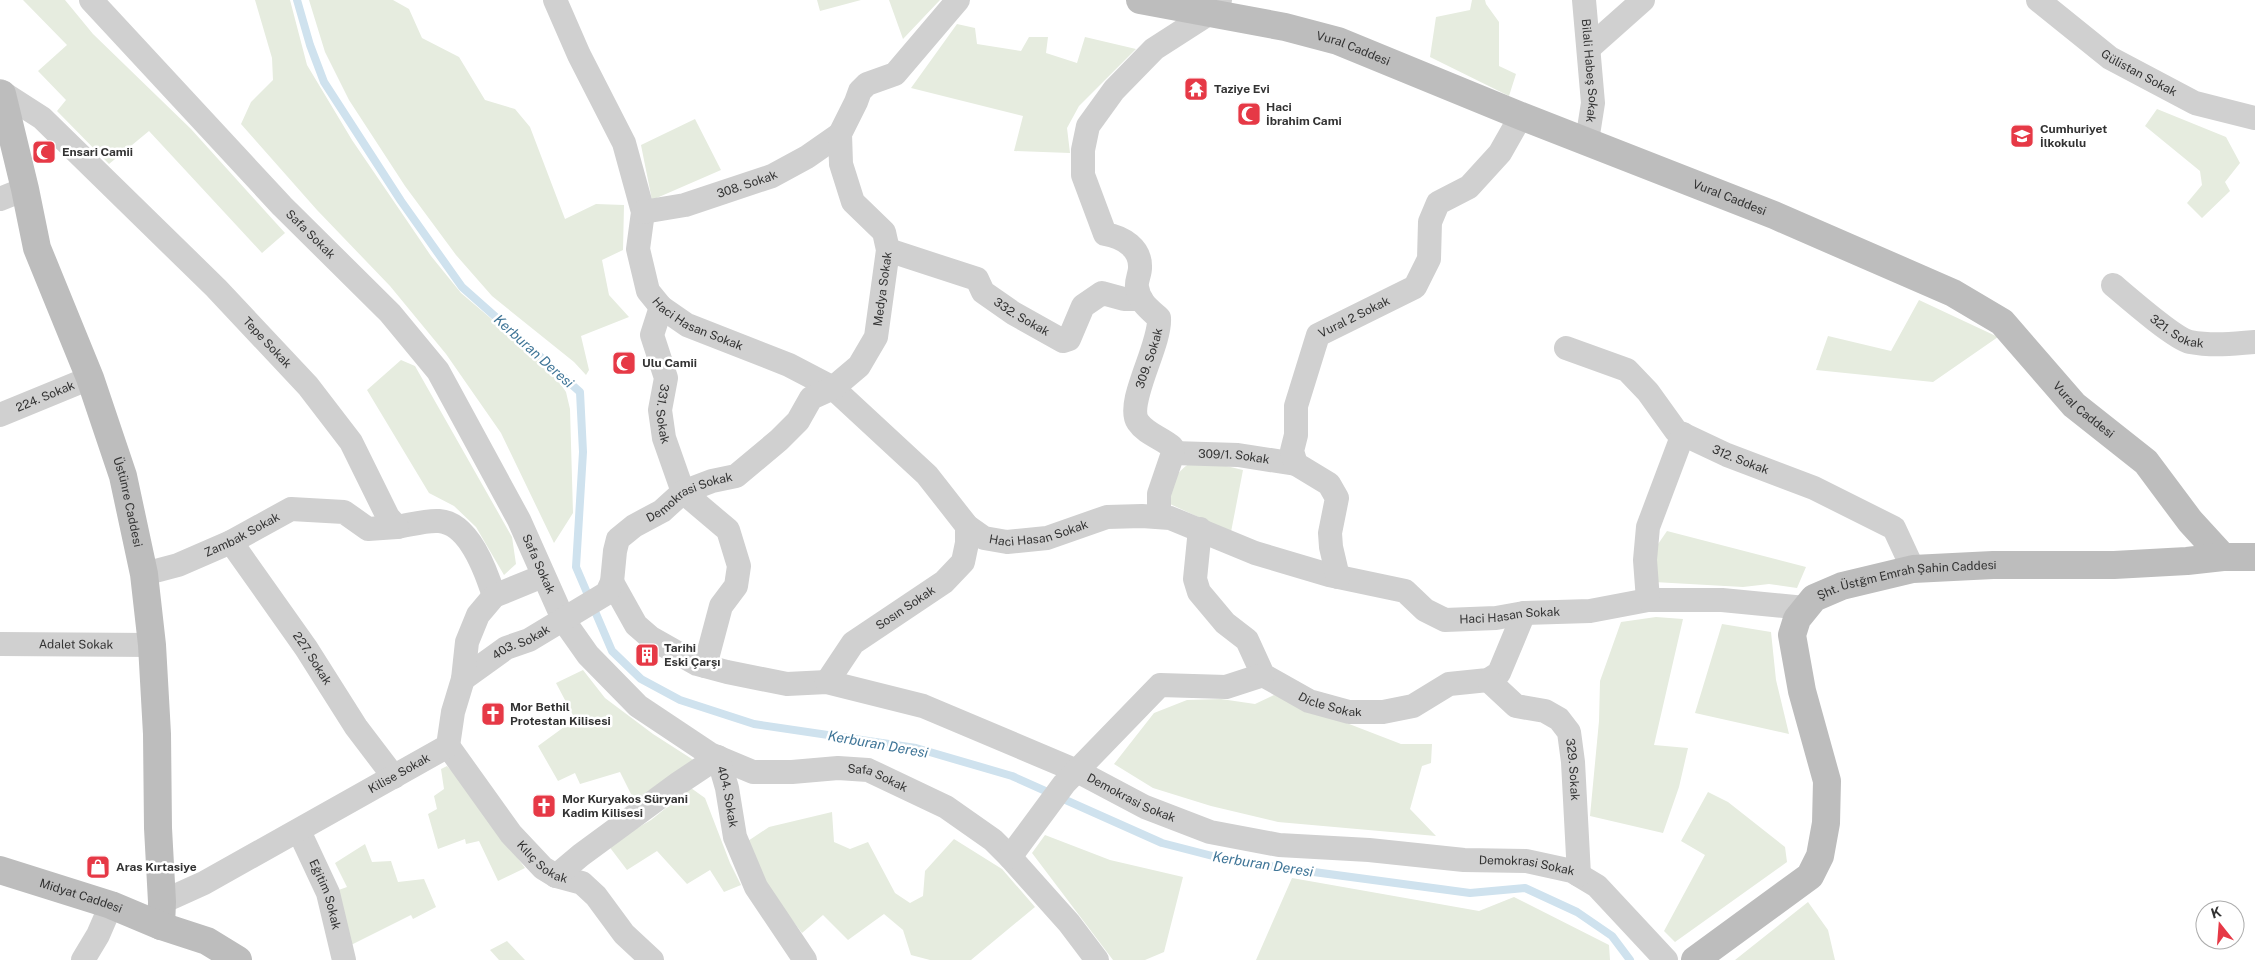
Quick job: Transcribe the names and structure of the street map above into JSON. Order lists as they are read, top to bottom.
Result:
{
  "streets": {
    "street": [
      "Vural Caddesi",
      "Bilali Habeş Sokak",
      "Gülistan Sokak",
      "308. Sokak",
      "Safa Sokak",
      "Medya Sokak",
      "332. Sokak",
      "Vural 2 Sokak",
      "Haci Hasan Sokak",
      "321. Sokak",
      "Tepe Sokak",
      "309. Sokak",
      "224. Sokak",
      "331. Sokak",
      "309/1. Sokak",
      "312. Sokak",
      "Demokrasi Sokak",
      "Üstünre Caddesi",
      "Zambak Sokak",
      "Şht. Üstğm Emrah Şahin Caddesi",
      "Sosın Sokak",
      "Adalet Sokak",
      "403. Sokak",
      "227. Sokak",
      "Dicle Sokak",
      "329. Sokak",
      "Kilise Sokak",
      "404. Sokak",
      "Kılıç Sokak",
      "Eğitim Sokak",
      "Midyat Caddesi"
    ]
  },
  "crossings": [
    ["Vural Caddesi", "Bilali Habeş Sokak"],
    ["Vural Caddesi", "Vural 2 Sokak"],
    ["Vural Caddesi", "Şht. Üstğm Emrah Şahin Caddesi"],
    ["308. Sokak", "Medya Sokak"],
    ["308. Sokak", "Haci Hasan Sokak"],
    ["Safa Sokak", "403. Sokak"],
    ["Safa Sokak", "404. Sokak"],
    ["Medya Sokak", "332. Sokak"],
    ["Medya Sokak", "Haci Hasan Sokak"],
    ["Medya Sokak", "Demokrasi Sokak"],
    ["332. Sokak", "309. Sokak"],
    ["Vural 2 Sokak", "309/1. Sokak"],
    ["Haci Hasan Sokak", "331. Sokak"],
    ["Haci Hasan Sokak", "Demokrasi Sokak"],
    ["Haci Hasan Sokak", "Şht. Üstğm Emrah Şahin Caddesi"],
    ["Haci Hasan Sokak", "Sosın Sokak"],
    ["Tepe Sokak", "Üstünre Caddesi"],
    ["Tepe Sokak", "Zambak Sokak"],
    ["309. Sokak", "309/1. Sokak"],
    ["224. Sokak", "Üstünre Caddesi"],
    ["331. Sokak", "Demokrasi Sokak"],
    ["312. Sokak", "Şht. Üstğm Emrah Şahin Caddesi"],
    ["Demokrasi Sokak", "Sosın Sokak"],
    ["Demokrasi Sokak", "403. Sokak"],
    ["Demokrasi Sokak", "329. Sokak"],
    ["Üstünre Caddesi", "Zambak Sokak"],
    ["Üstünre Caddesi", "Adalet Sokak"],
    ["Üstünre Caddesi", "Kilise Sokak"],
    ["Üstünre Caddesi", "Midyat Caddesi"],
    ["Zambak Sokak", "227. Sokak"],
    ["227. Sokak", "Kilise Sokak"],
    ["Dicle Sokak", "329. Sokak"],
    ["Kilise Sokak", "Kılıç Sokak"],
    ["Kilise Sokak", "Eğitim Sokak"],
    ["Kilise Sokak", "Midyat Caddesi"],
    ["404. Sokak", "Kılıç Sokak"]
  ],
  "water": ["Kerburan Deresi"],
  "places": {
    "temple": ["Taziye Evi"],
    "mosque": ["Haci İbrahim Cami", "Ensari Camii", "Ulu Camii"],
    "school or university": ["Cumhuriyet İlkokulu"],
    "building": ["Tarihi Eski Çarşı"],
    "church": ["Mor Bethil Protestan Kilisesi", "Mor Kuryakos Süryani Kadim Kilisesi"],
    "shop": ["Aras Kırtasiye"]
  },
  "north": "top"
}
